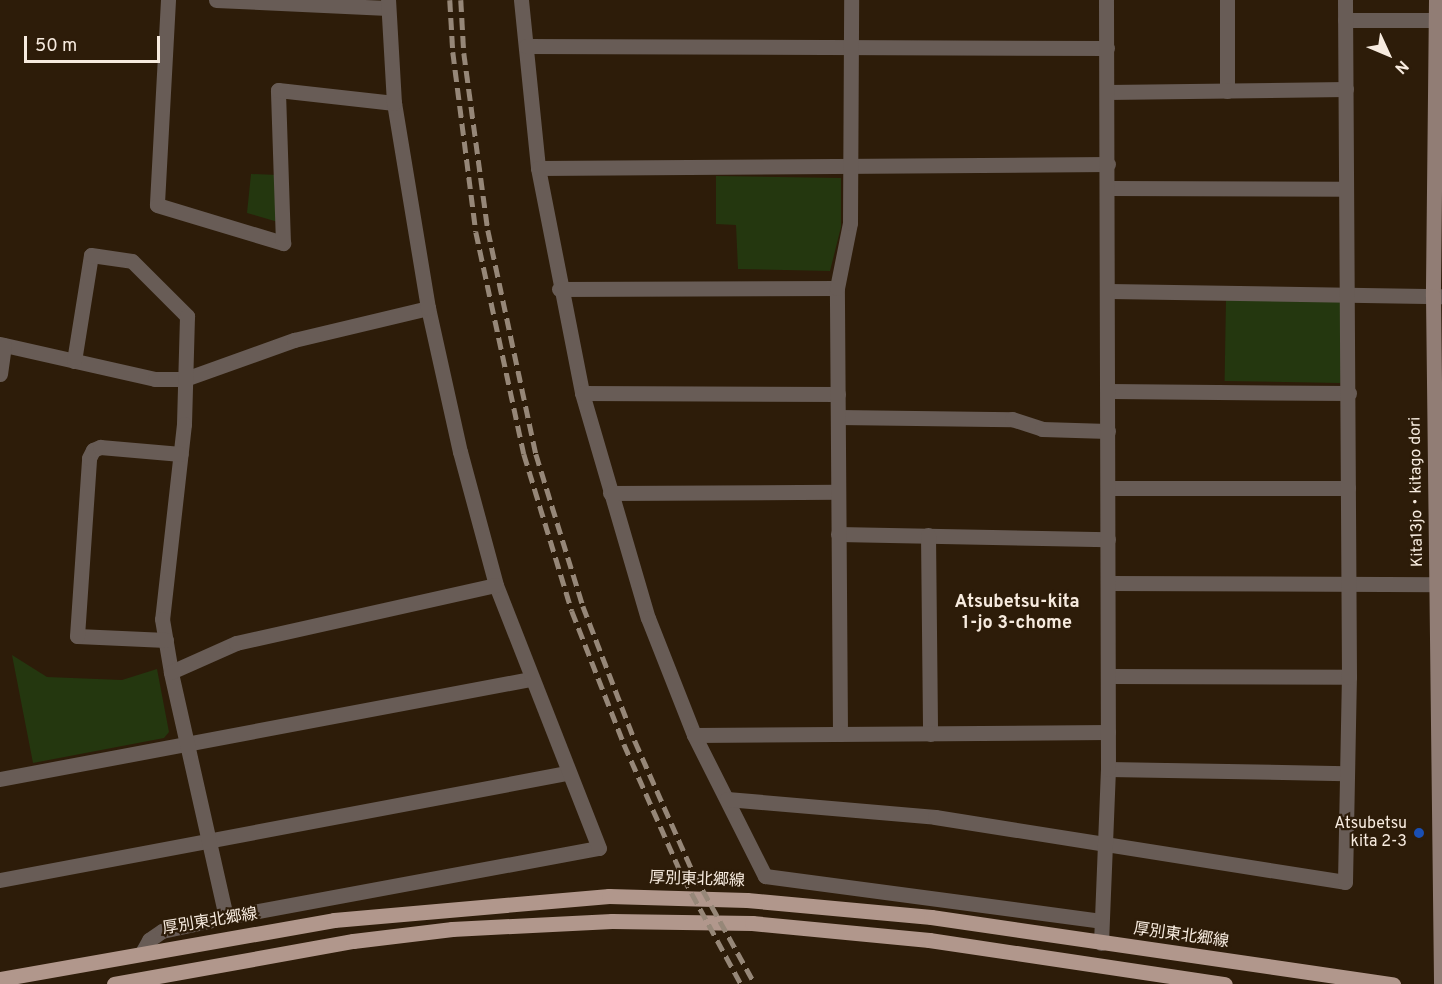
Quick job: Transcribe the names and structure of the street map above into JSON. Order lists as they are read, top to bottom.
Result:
{
  "streets": {
    "main road": ["Kita13jo・kitago dori", "厚別東北郷線"]
  },
  "districts": ["Atsubetsu-kita 1-jo 3-chome"],
  "places": ["Atsubetsu kita 2-3"],
  "scale_bar": "50 m",
  "north": "bottom right"
}
